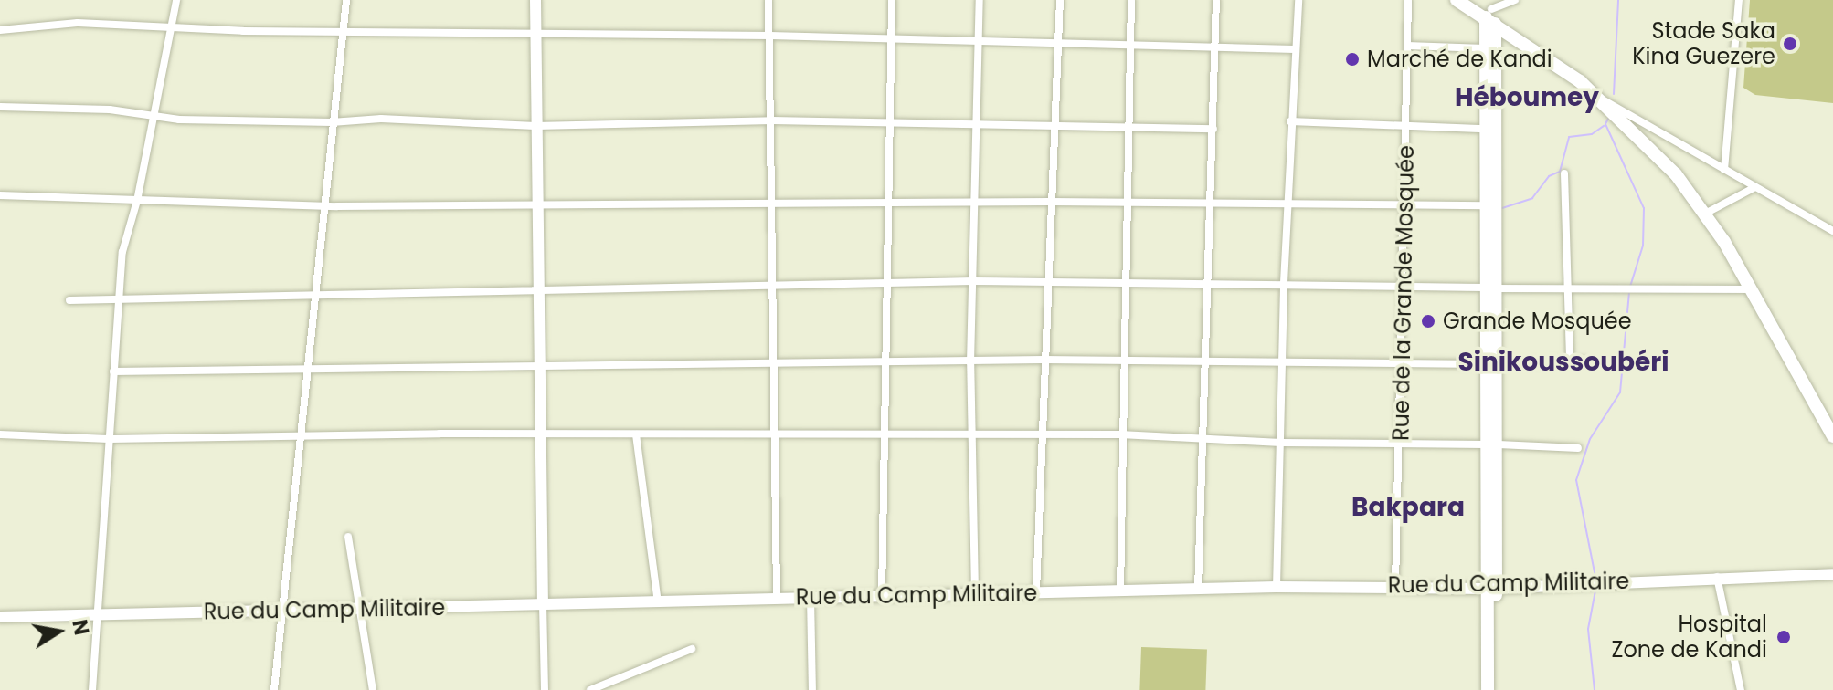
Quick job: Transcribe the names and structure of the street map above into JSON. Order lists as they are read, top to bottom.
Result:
{
  "streets": {
    "street": ["Rue de la Grande Mosquée", "Rue du Camp Militaire"]
  },
  "crossings": [
    ["Rue de la Grande Mosquée", "Rue du Camp Militaire"]
  ],
  "districts": ["Héboumey", "Sinikoussoubéri", "Bakpara"],
  "places": [
    "Stade Saka Kina Guezere",
    "Marché de Kandi",
    "Grande Mosquée",
    "Hospital Zone de Kandi"
  ],
  "north": "right"
}
